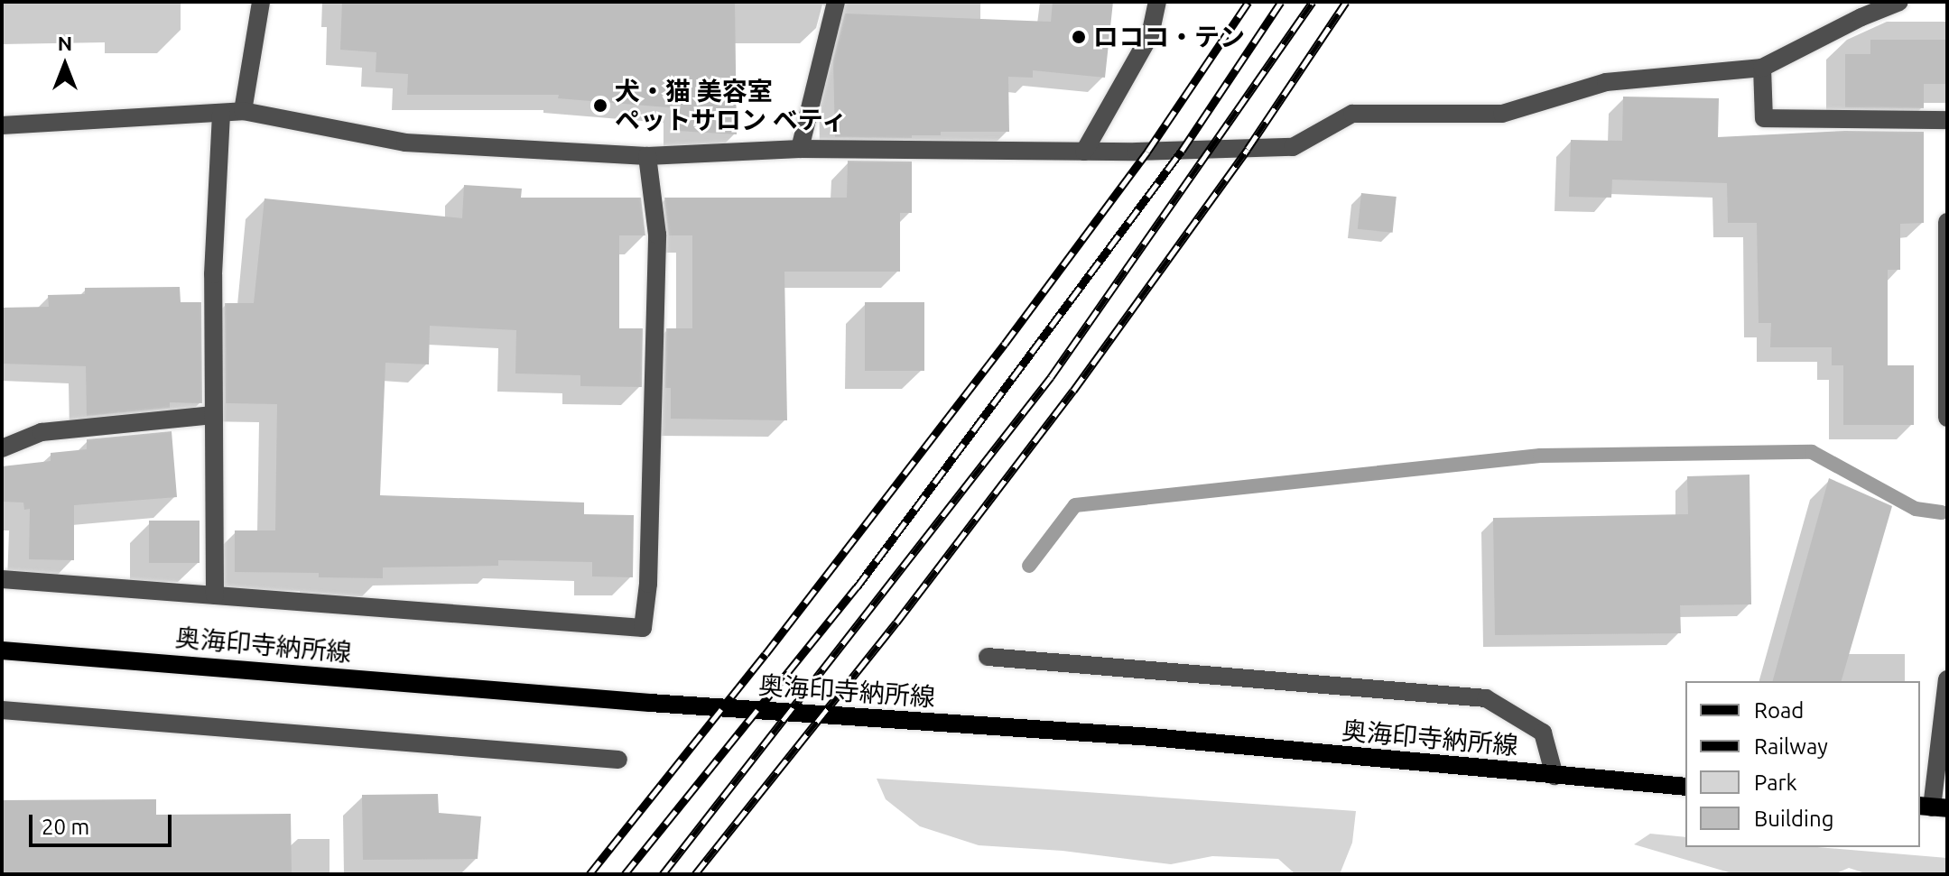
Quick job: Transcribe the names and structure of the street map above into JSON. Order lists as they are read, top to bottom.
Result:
{
  "streets": {
    "main road": ["奥海印寺納所線"]
  },
  "places": ["ロココ・テン", "犬・猫 美容室 ペットサロン ベティ"],
  "legend": [
    "Road",
    "Railway",
    "Park",
    "Building"
  ],
  "scale_bar": "20 m",
  "north": "top"
}
